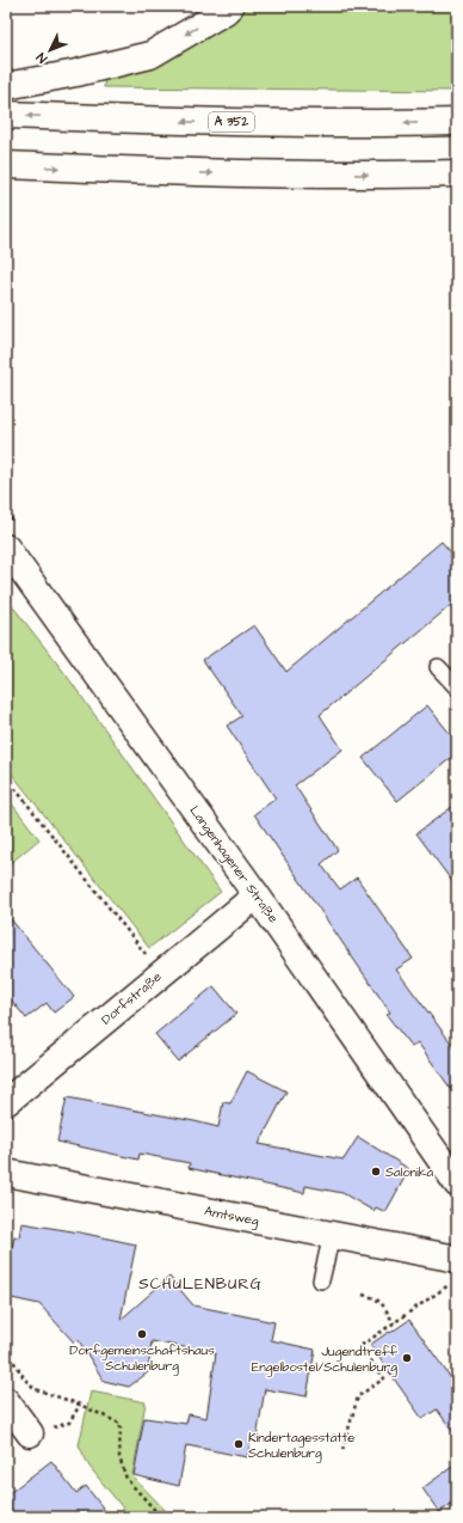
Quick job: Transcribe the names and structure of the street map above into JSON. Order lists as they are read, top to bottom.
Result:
{
  "streets": {
    "main road": [
      "A 352",
      "Langenhagener Straße",
      "Dorfstraße",
      "Amtsweg"
    ]
  },
  "crossings": [
    ["Langenhagener Straße", "Dorfstraße"]
  ],
  "districts": ["SCHULENBURG"],
  "places": [
    "Salonika",
    "Dorfgemeinschaftshaus Schulenburg",
    "Jugendtreff Engelbostel/Schulenburg",
    "Kindertagesstätte Schulenburg"
  ],
  "north": "bottom left"
}
